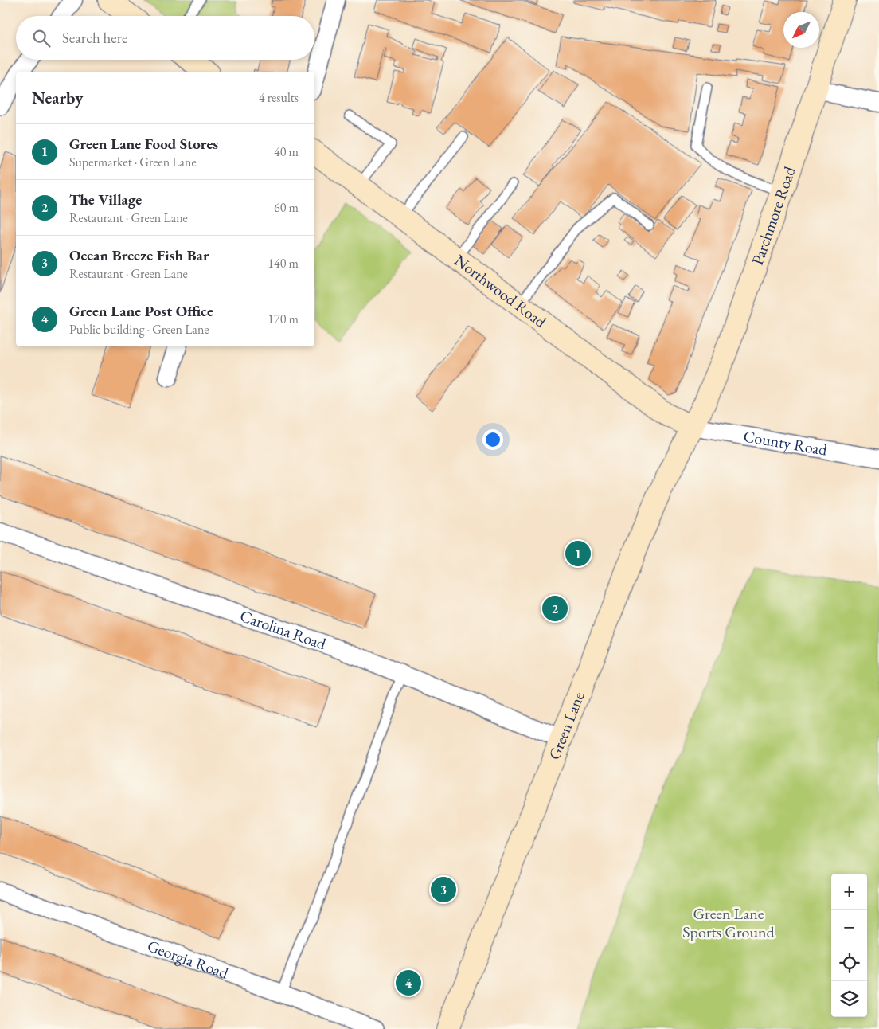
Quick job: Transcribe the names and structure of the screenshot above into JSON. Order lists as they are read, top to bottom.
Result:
{
  "streets": {
    "main road": ["Parchmore Road", "Northwood Road", "Green Lane"],
    "street": ["County Road", "Carolina Road", "Georgia Road"]
  },
  "crossings": [
    ["Parchmore Road", "Northwood Road"],
    ["Parchmore Road", "County Road"],
    ["Parchmore Road", "Green Lane"],
    ["Northwood Road", "County Road"],
    ["Northwood Road", "Green Lane"],
    ["County Road", "Green Lane"],
    ["Carolina Road", "Green Lane"]
  ],
  "parks": ["Green Lane Sports Ground"],
  "north": "bottom left",
  "page": {
    "search": "Search here",
    "heading": ["Nearby", "4 results"],
    "list": [
      {
        "mark": "1",
        "name": "Green Lane Food Stores",
        "note": "Supermarket · Green Lane",
        "value": "40 m"
      },
      {
        "mark": "2",
        "name": "The Village",
        "note": "Restaurant · Green Lane",
        "value": "60 m"
      },
      {
        "mark": "3",
        "name": "Ocean Breeze Fish Bar",
        "note": "Restaurant · Green Lane",
        "value": "140 m"
      },
      {
        "mark": "4",
        "name": "Green Lane Post Office",
        "note": "Public building · Green Lane",
        "value": "170 m"
      }
    ],
    "pins": [
      "1",
      "2",
      "3",
      "4"
    ],
    "map_buttons": ["+", "−"]
  }
}
